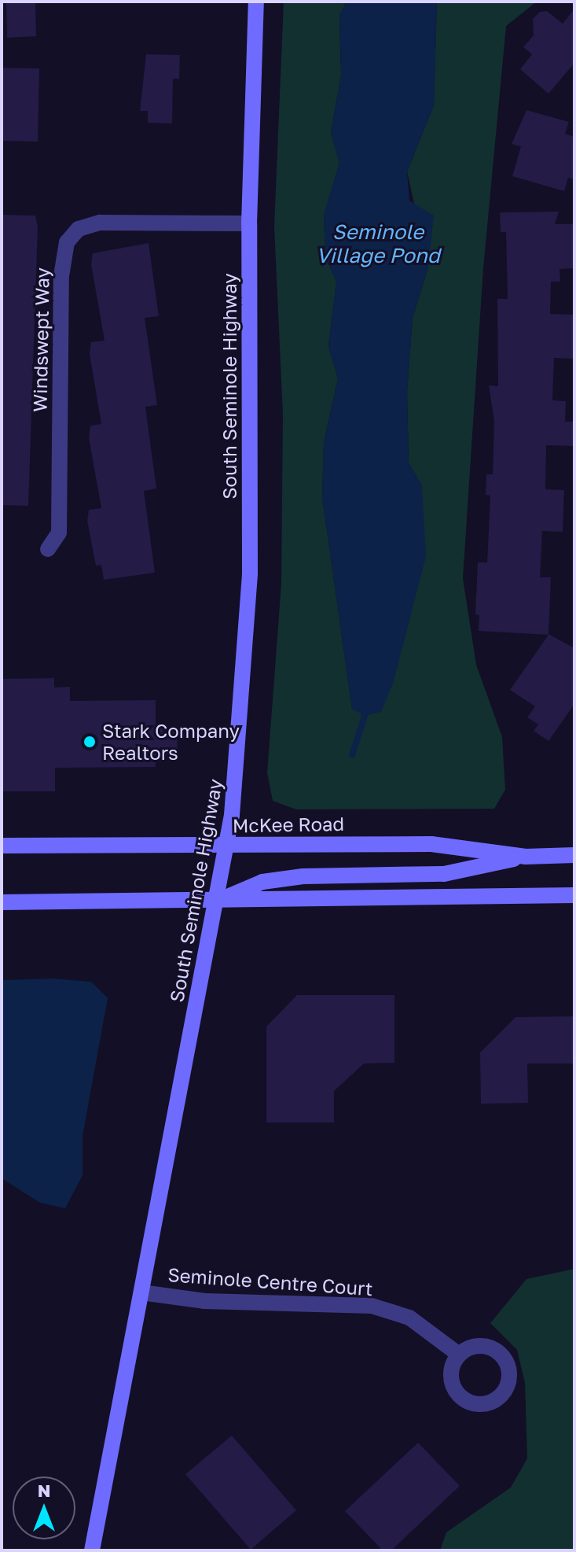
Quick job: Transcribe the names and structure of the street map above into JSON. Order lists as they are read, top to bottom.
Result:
{
  "streets": {
    "street": [
      "Windswept Way",
      "South Seminole Highway",
      "McKee Road",
      "Seminole Centre Court"
    ]
  },
  "crossings": [
    ["Windswept Way", "South Seminole Highway"],
    ["South Seminole Highway", "McKee Road"],
    ["South Seminole Highway", "Seminole Centre Court"]
  ],
  "water": ["Seminole Village Pond"],
  "places": ["Stark Company Realtors"],
  "north": "top"
}
